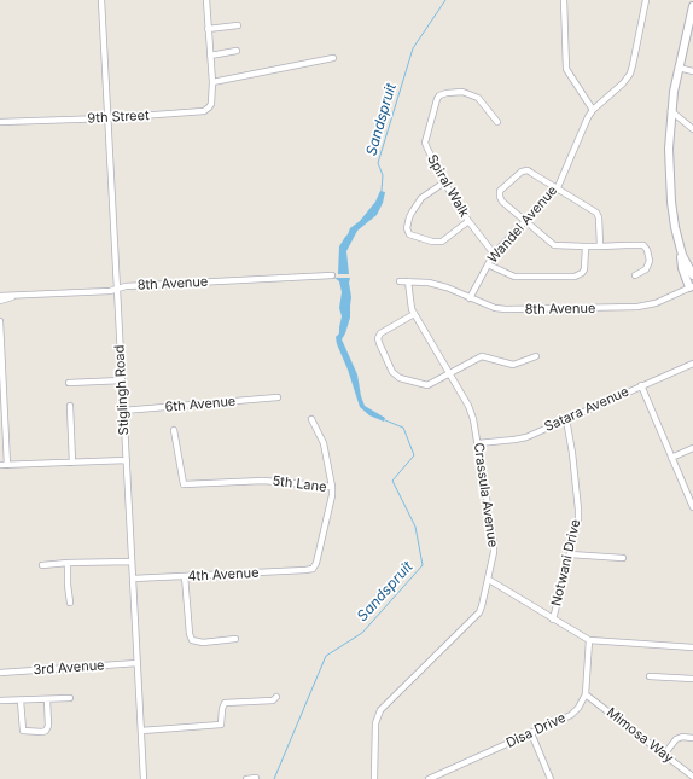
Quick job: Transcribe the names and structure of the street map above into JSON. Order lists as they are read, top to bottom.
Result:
{
  "streets": {
    "street": [
      "9th Street",
      "Spiral Walk",
      "Wandel Avenue",
      "8th Avenue",
      "Stiglingh Road",
      "6th Avenue",
      "Satara Avenue",
      "5th Lane",
      "Crassula Avenue",
      "Notwani Drive",
      "4th Avenue",
      "3rd Avenue",
      "Disa Drive",
      "Mimosa Way"
    ]
  },
  "crossings": [
    ["9th Street", "Stiglingh Road"],
    ["Spiral Walk", "Wandel Avenue"],
    ["Wandel Avenue", "8th Avenue"],
    ["8th Avenue", "Stiglingh Road"],
    ["8th Avenue", "Crassula Avenue"],
    ["Stiglingh Road", "6th Avenue"],
    ["Stiglingh Road", "4th Avenue"],
    ["Stiglingh Road", "3rd Avenue"],
    ["Satara Avenue", "Crassula Avenue"],
    ["Satara Avenue", "Notwani Drive"],
    ["5th Lane", "4th Avenue"],
    ["Disa Drive", "Mimosa Way"]
  ],
  "water": ["Sandspruit"]
}
